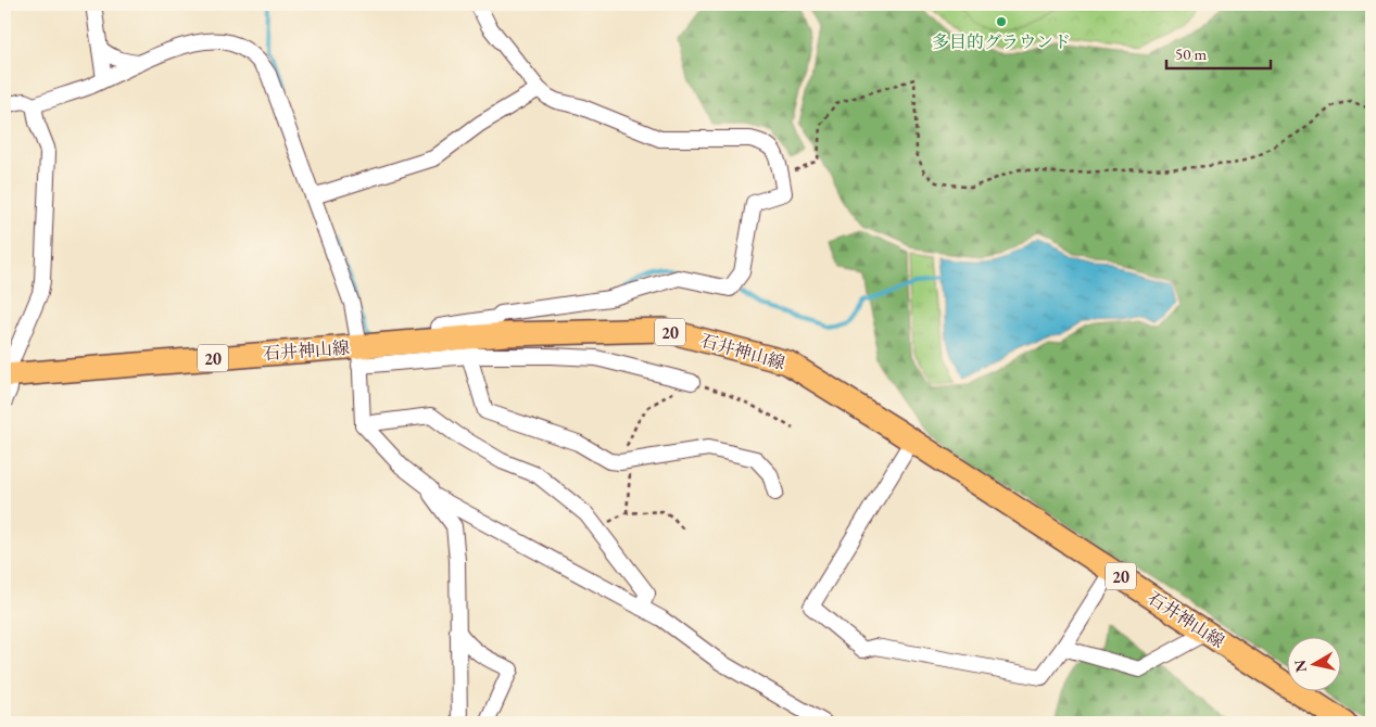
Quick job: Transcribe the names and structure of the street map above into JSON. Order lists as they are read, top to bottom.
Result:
{
  "streets": {
    "main road": ["20", "石井神山線"]
  },
  "places": ["多目的グラウンド"],
  "scale_bar": "50 m",
  "north": "left"
}
